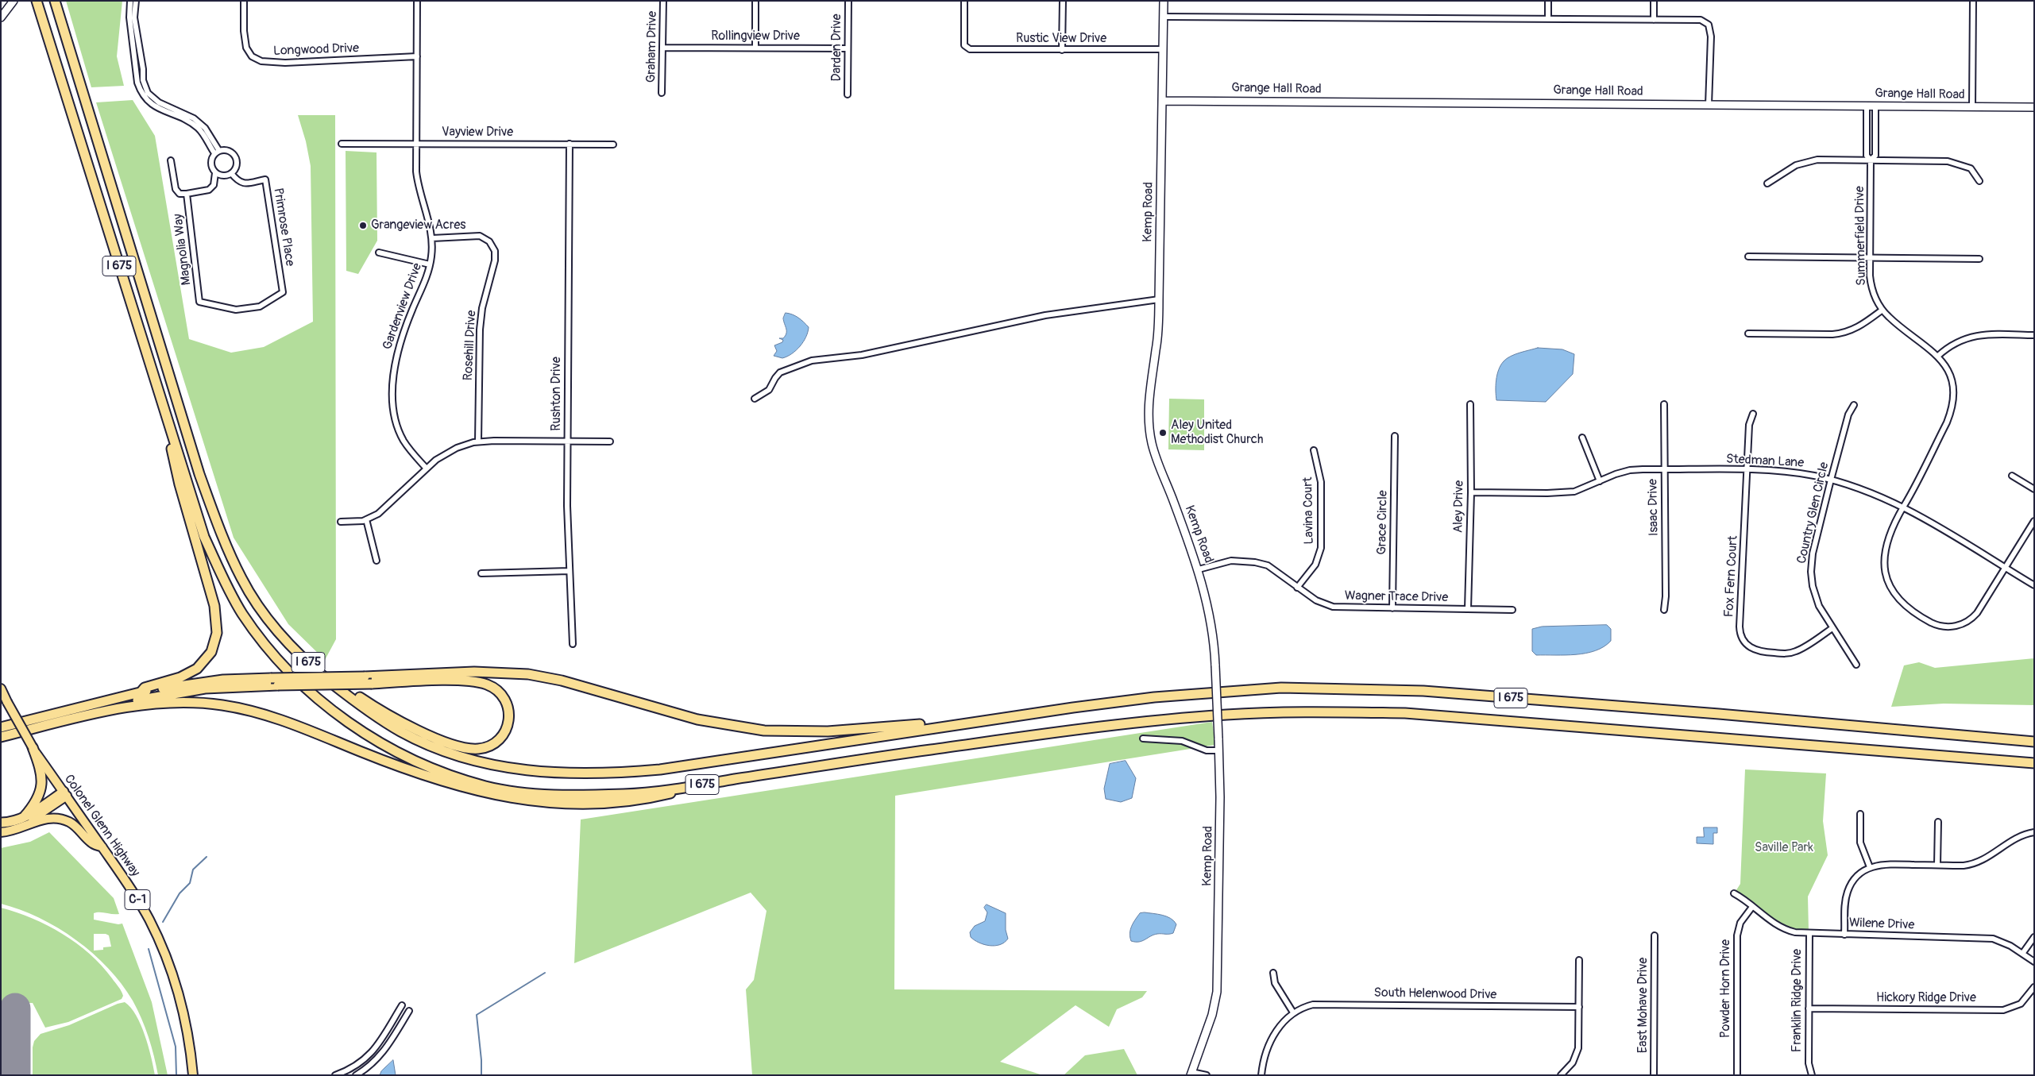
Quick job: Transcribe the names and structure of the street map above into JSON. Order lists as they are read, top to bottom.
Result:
{
  "streets": {
    "highway": ["I 675"],
    "main road": [
      "Grange Hall Road",
      "Kemp Road",
      "Colonel Glenn Highway",
      "C-1"
    ],
    "street": [
      "Rollingview Drive",
      "Rustic View Drive",
      "Graham Drive",
      "Darden Drive",
      "Longwood Drive",
      "Vayview Drive",
      "Primrose Place",
      "Summerfield Drive",
      "Magnolia Way",
      "Gardenview Drive",
      "Rosehill Drive",
      "Rushton Drive",
      "Stedman Lane",
      "Aley Drive",
      "Isaac Drive",
      "Lavina Court",
      "Country Glen Circle",
      "Grace Circle",
      "Fox Fern Court",
      "Wagner Trace Drive",
      "Wilene Drive",
      "Powder Horn Drive",
      "South Helenwood Drive",
      "Hickory Ridge Drive",
      "Franklin Ridge Drive",
      "East Mohave Drive"
    ]
  },
  "crossings": [
    ["Rollingview Drive", "Graham Drive"],
    ["Rollingview Drive", "Darden Drive"],
    ["Rustic View Drive", "Kemp Road"],
    ["Longwood Drive", "Gardenview Drive"],
    ["Grange Hall Road", "Kemp Road"],
    ["Grange Hall Road", "Summerfield Drive"],
    ["Vayview Drive", "Gardenview Drive"],
    ["Vayview Drive", "Rushton Drive"],
    ["Kemp Road", "Wagner Trace Drive"],
    ["Primrose Place", "Magnolia Way"],
    ["Summerfield Drive", "Stedman Lane"],
    ["Gardenview Drive", "Rosehill Drive"],
    ["Stedman Lane", "Aley Drive"],
    ["Stedman Lane", "Isaac Drive"],
    ["Stedman Lane", "Country Glen Circle"],
    ["Stedman Lane", "Fox Fern Court"],
    ["Aley Drive", "Wagner Trace Drive"],
    ["Lavina Court", "Wagner Trace Drive"],
    ["Country Glen Circle", "Fox Fern Court"],
    ["Grace Circle", "Wagner Trace Drive"],
    ["Wilene Drive", "Powder Horn Drive"],
    ["Wilene Drive", "Franklin Ridge Drive"],
    ["Hickory Ridge Drive", "Franklin Ridge Drive"]
  ],
  "parks": ["Saville Park"],
  "places": ["Grangeview Acres", "Aley United Methodist Church"]
}
